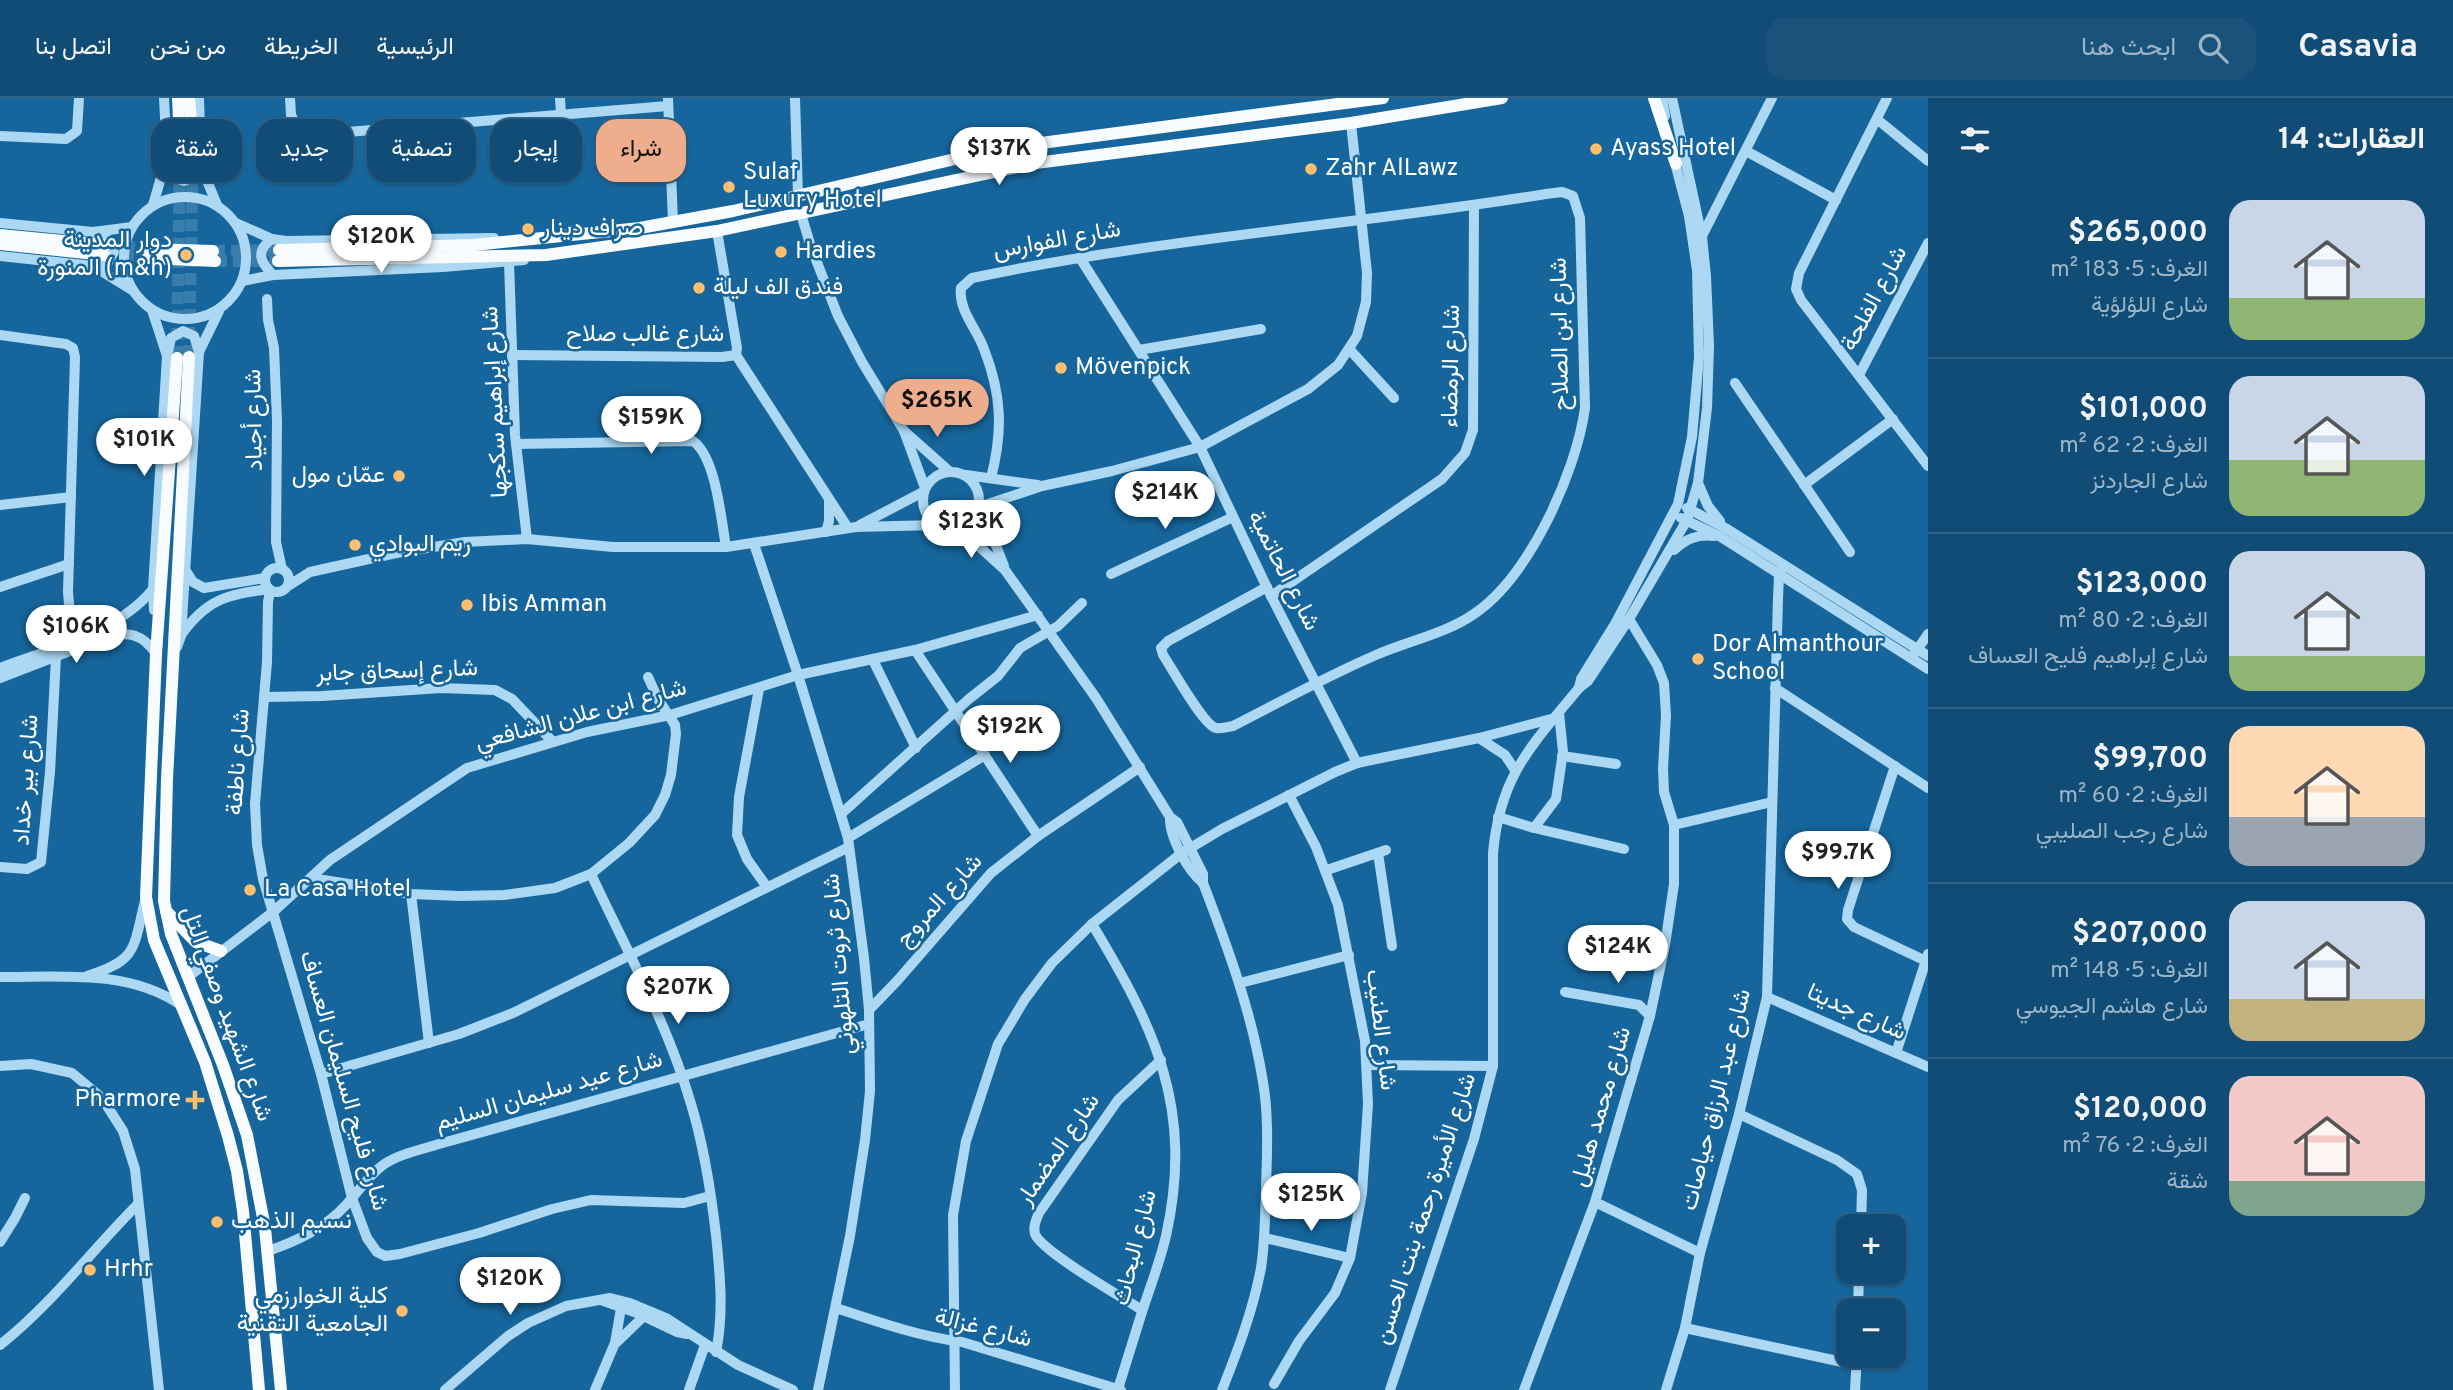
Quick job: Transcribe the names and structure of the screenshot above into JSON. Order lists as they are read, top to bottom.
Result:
{
  "streets": {
    "main road": ["شارع الشهيد وصفي التل"],
    "street": [
      "شارع الفوارس",
      "شارع الفلحة",
      "شارع ابن الصلاح",
      "شارع غالب صلاح",
      "شارع الرمضاء",
      "شارع إبراهيم سكجها",
      "شارع أجياد",
      "شارع الحاتمية",
      "شارع إسحاق جابر",
      "شارع ابن علان الشافعي",
      "شارع ناطفة",
      "شارع بير خداد",
      "شارع المروج",
      "شارع ثروت التلهوني",
      "شارع جديتا",
      "شارع الطنيب",
      "شارع فليح السليمان العساف",
      "شارع عيد سليمان السليم",
      "شارع عبد الرزاق حياصات",
      "شارع محمد هليل",
      "شارع المضمار",
      "شارع الأميرة رحمة بنت الحسن",
      "شارع البحاث",
      "شارع غزالة"
    ]
  },
  "crossings": [
    ["شارع الفوارس", "شارع ابن الصلاح"],
    ["شارع الفوارس", "شارع الحاتمية"],
    ["شارع ابن الصلاح", "شارع الرمضاء"],
    ["شارع ابن الصلاح", "شارع الحاتمية"],
    ["شارع غالب صلاح", "شارع إبراهيم سكجها"],
    ["شارع الرمضاء", "شارع الحاتمية"],
    ["شارع أجياد", "شارع ناطفة"],
    ["شارع إسحاق جابر", "شارع ابن علان الشافعي"],
    ["شارع إسحاق جابر", "شارع ناطفة"],
    ["شارع ابن علان الشافعي", "شارع ناطفة"],
    ["شارع ابن علان الشافعي", "شارع ثروت التلهوني"],
    ["شارع ابن علان الشافعي", "شارع الشهيد وصفي التل"],
    ["شارع ابن علان الشافعي", "شارع فليح السليمان العساف"],
    ["شارع ناطفة", "شارع فليح السليمان العساف"],
    ["شارع المروج", "شارع ثروت التلهوني"],
    ["شارع ثروت التلهوني", "شارع عيد سليمان السليم"],
    ["شارع ثروت التلهوني", "شارع غزالة"],
    ["شارع جديتا", "شارع عبد الرزاق حياصات"],
    ["شارع الشهيد وصفي التل", "شارع عيد سليمان السليم"],
    ["شارع فليح السليمان العساف", "شارع عيد سليمان السليم"],
    ["شارع محمد هليل", "شارع الأميرة رحمة بنت الحسن"],
    ["شارع المضمار", "شارع البحاث"],
    ["شارع البحاث", "شارع غزالة"]
  ],
  "places": {
    "other": [
      "Ayass Hotel",
      "Zahr AlLawz",
      "Sulaf Luxury Hotel",
      "صراف دينار",
      "Hardies",
      "دوار المدينة المنورة (m&h)",
      "فندق الف ليلة",
      "Mövenpick",
      "عمّان مول",
      "ريم البوادي",
      "Ibis Amman",
      "Dor Almanthour School",
      "La Casa Hotel",
      "نسيم الذهب",
      "Hrhr",
      "كلية الخوارزمي الجامعية التقنية"
    ],
    "health": ["Pharmore"]
  },
  "page": {
    "header": "Casavia",
    "search": "ابحث هنا",
    "nav": [
      "الرئيسية",
      "الخريطة",
      "من نحن",
      "اتصل بنا"
    ],
    "heading": "العقارات: 14",
    "chip": [
      "شراء",
      "إيجار",
      "تصفية",
      "جديد",
      "شقة"
    ],
    "price": [
      "$137K",
      "$120K",
      "$265K",
      "$159K",
      "$101K",
      "$214K",
      "$123K",
      "$106K",
      "$192K",
      "$99.7K",
      "$124K",
      "$207K",
      "$125K",
      "$120K"
    ],
    "list": [
      {
        "name": "$265,000",
        "note": "الغرف: 5 · 183 m² · شارع اللؤلؤية"
      },
      {
        "name": "$101,000",
        "note": "الغرف: 2 · 62 m² · شارع الجاردنز"
      },
      {
        "name": "$123,000",
        "note": "الغرف: 2 · 80 m² · شارع إبراهيم فليح العساف"
      },
      {
        "name": "$99,700",
        "note": "الغرف: 2 · 60 m² · شارع رجب الصليبي"
      },
      {
        "name": "$207,000",
        "note": "الغرف: 5 · 148 m² · شارع هاشم الجيوسي"
      },
      {
        "name": "$120,000",
        "note": "الغرف: 2 · 76 m² · شقة"
      }
    ],
    "map_buttons": ["+", "−"]
  }
}
